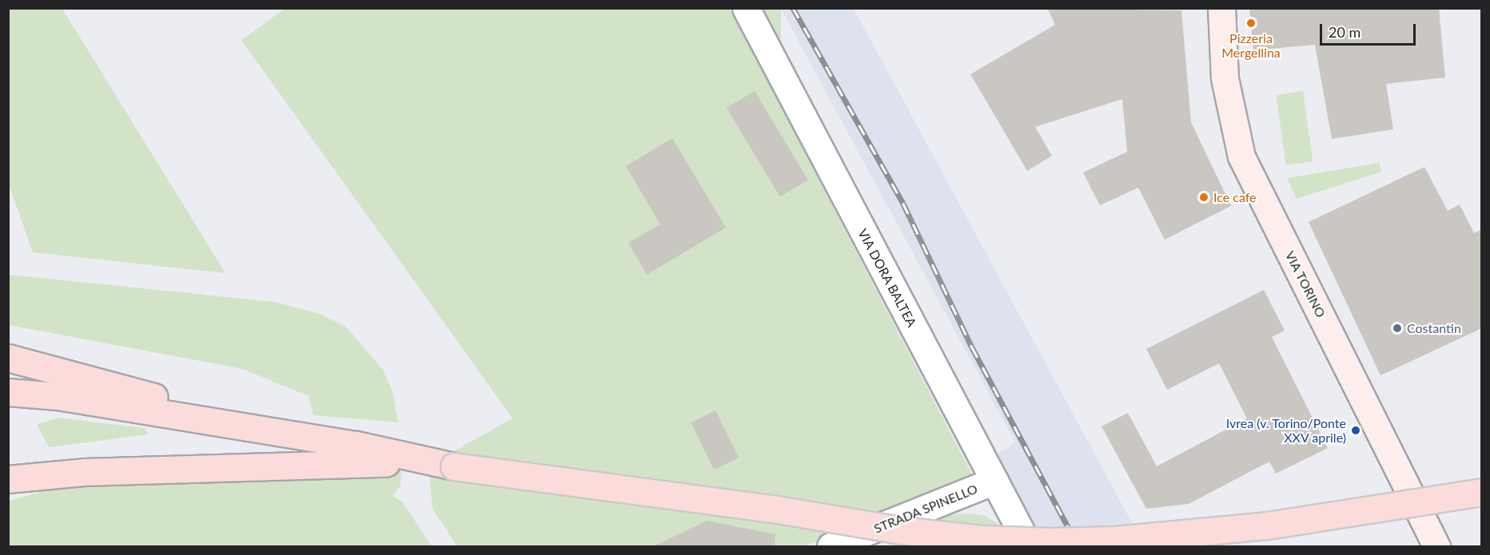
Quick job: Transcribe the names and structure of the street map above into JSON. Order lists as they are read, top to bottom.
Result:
{
  "streets": {
    "street": ["VIA DORA BALTEA", "VIA TORINO", "STRADA SPINELLO"]
  },
  "crossings": [
    ["VIA DORA BALTEA", "STRADA SPINELLO"]
  ],
  "places": [
    "Pizzeria Mergellina",
    "Ice cafe",
    "Costantin",
    "Ivrea (v. Torino/Ponte XXV aprile)"
  ],
  "scale_bar": "20 m"
}
